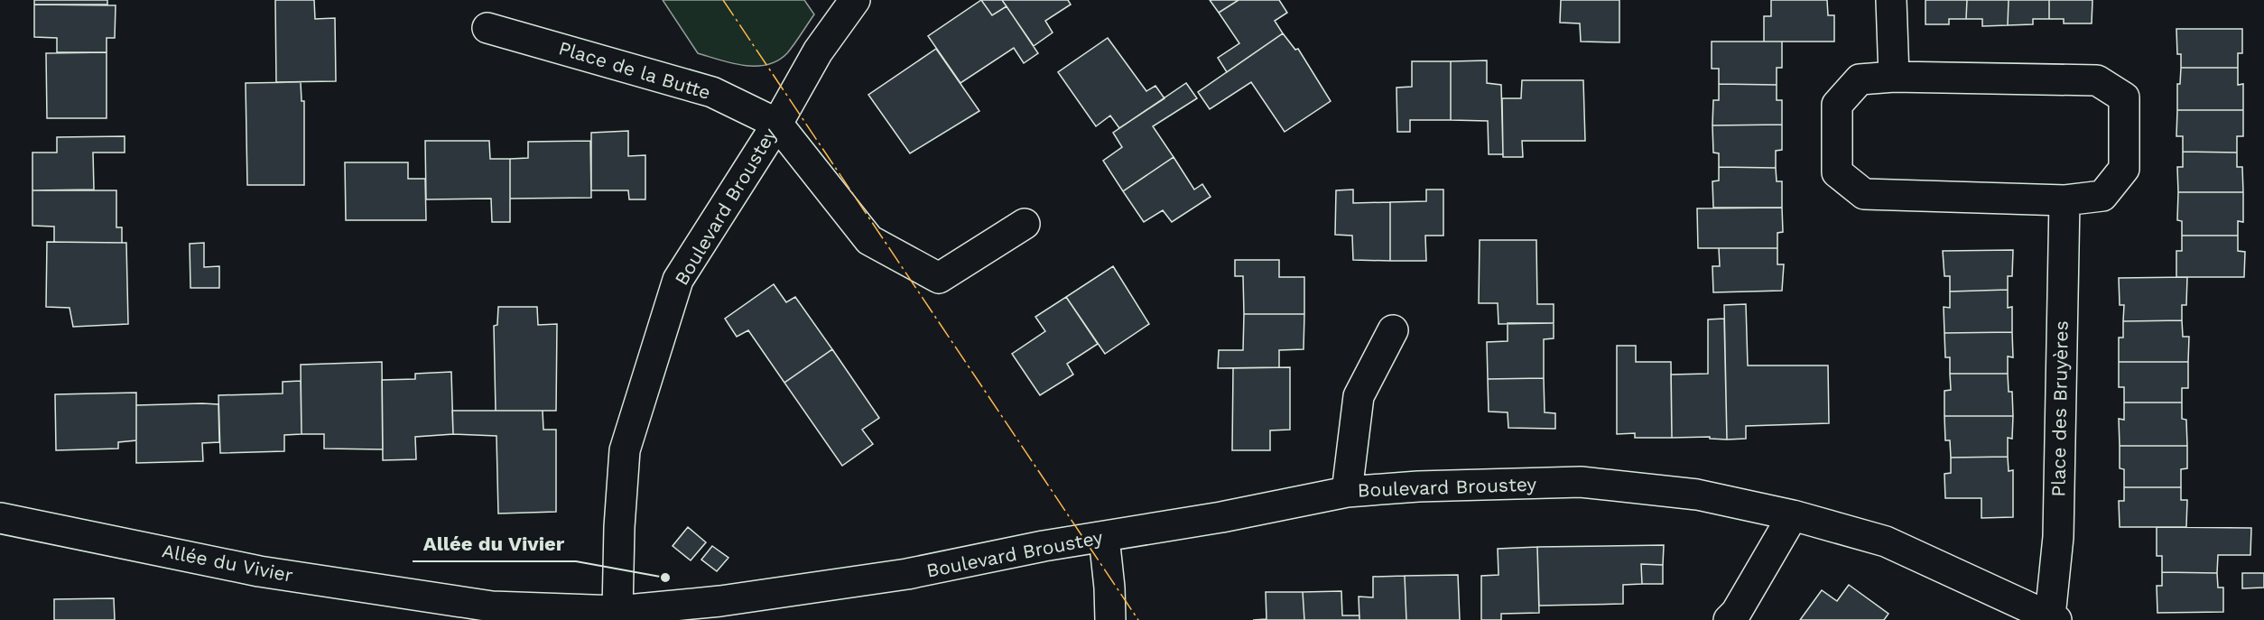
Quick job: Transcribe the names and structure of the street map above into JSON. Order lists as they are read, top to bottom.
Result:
{
  "streets": {
    "street": [
      "Place de la Butte",
      "Boulevard Broustey",
      "Place des Bruyères",
      "Allée du Vivier"
    ]
  },
  "crossings": [
    ["Place de la Butte", "Boulevard Broustey"],
    ["Boulevard Broustey", "Place des Bruyères"],
    ["Boulevard Broustey", "Allée du Vivier"]
  ],
  "places": ["Allée du Vivier"]
}
